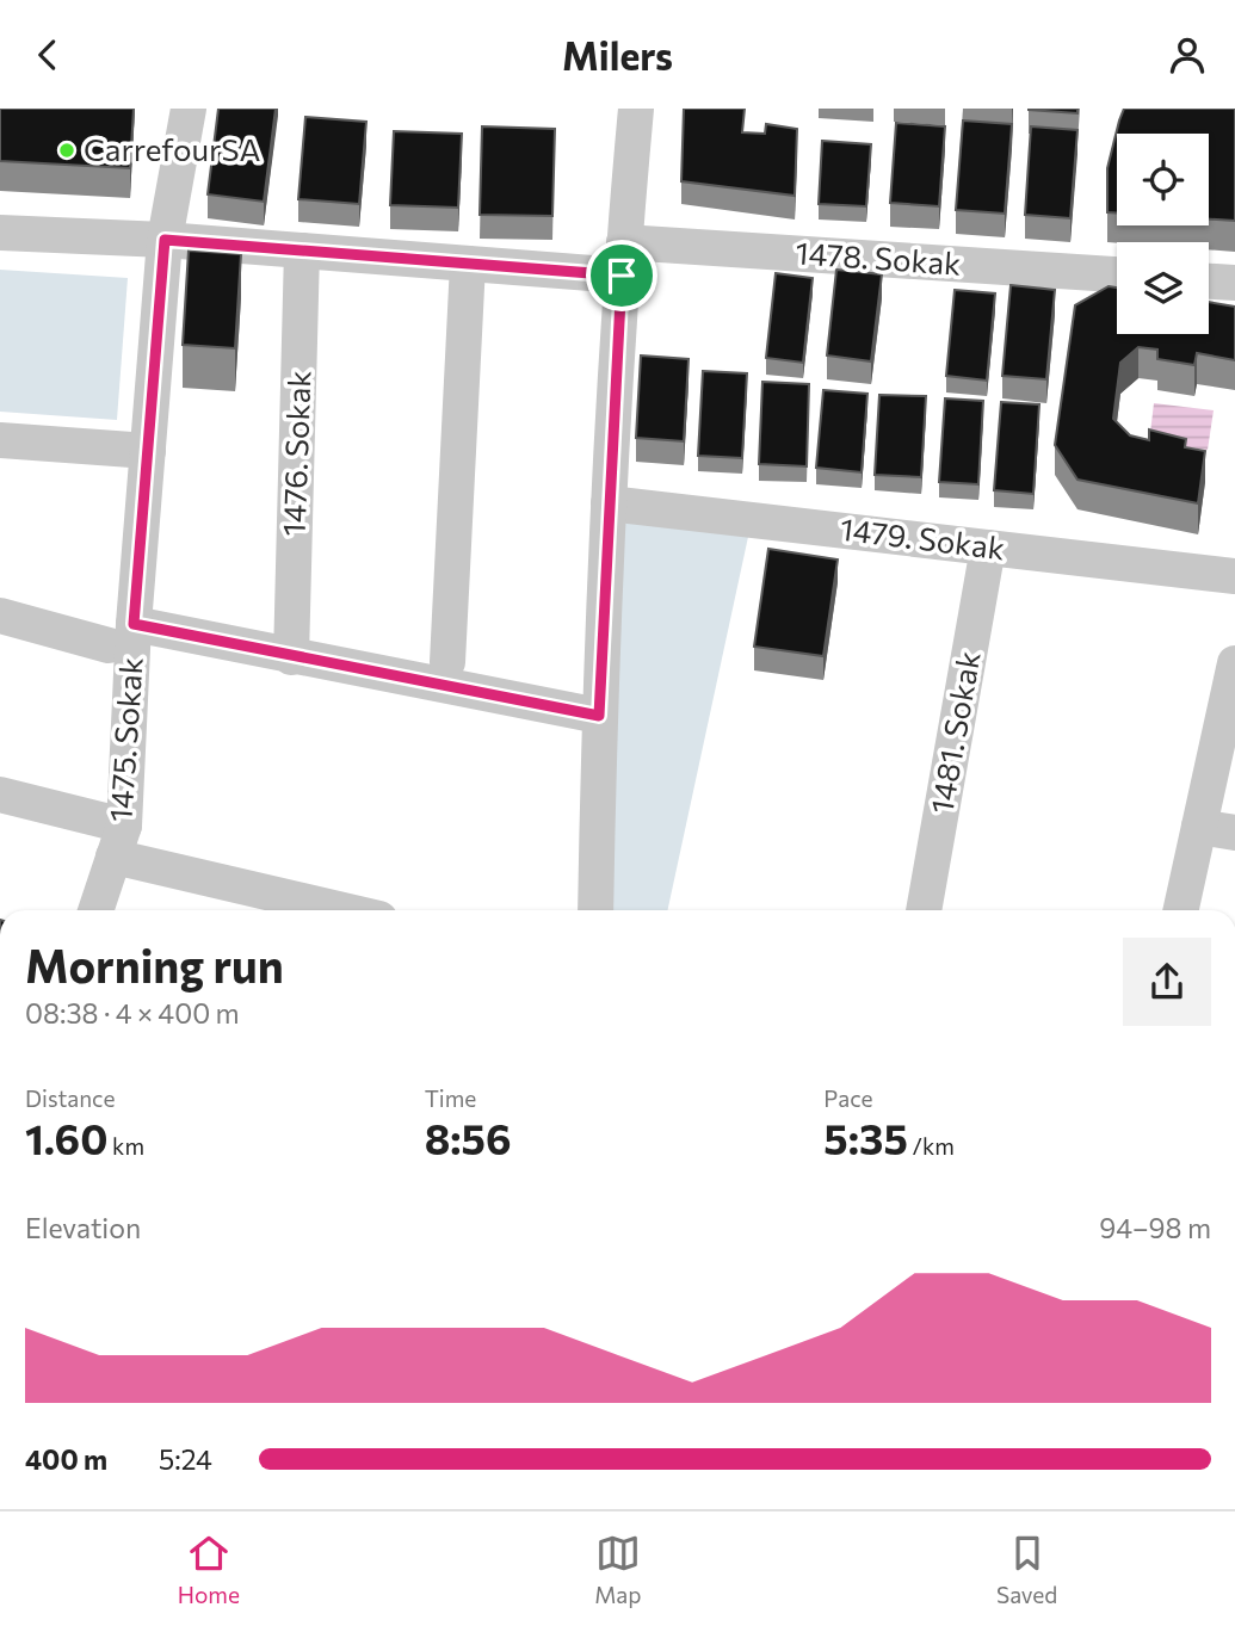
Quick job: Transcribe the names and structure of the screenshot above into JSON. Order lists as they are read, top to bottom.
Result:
{
  "streets": {
    "street": [
      "1478. Sokak",
      "1476. Sokak",
      "1479. Sokak",
      "1481. Sokak",
      "1475. Sokak"
    ]
  },
  "crossings": [
    ["1478. Sokak", "1476. Sokak"],
    ["1478. Sokak", "1475. Sokak"],
    ["1479. Sokak", "1481. Sokak"]
  ],
  "places": ["CarrefourSA"],
  "page": {
    "header": "Milers",
    "heading": ["Morning run", "08:38 · 4 × 400 m"],
    "stats": [
      ["Distance", "1.60 km"],
      ["Time", "8:56"],
      ["Pace", "5:35 /km"]
    ],
    "chart": ["Elevation", "94–98 m"],
    "list": [
      {
        "name": "400 m",
        "note": "5:24"
      }
    ],
    "tabs": ["Home", "Map", "Saved"]
  }
}
